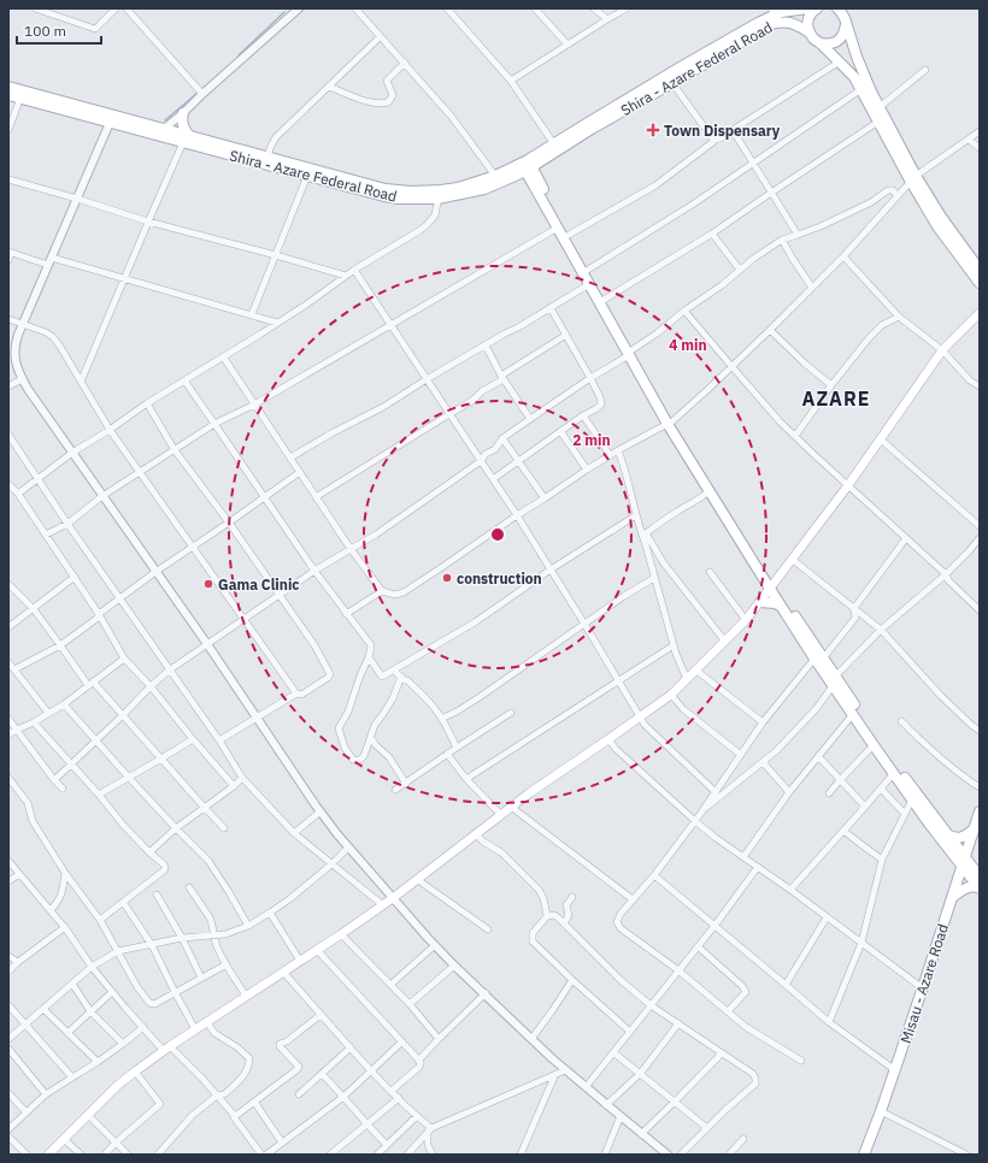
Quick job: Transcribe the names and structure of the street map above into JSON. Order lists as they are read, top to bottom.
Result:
{
  "streets": {
    "main road": ["Shira - Azare Federal Road", "Misau - Azare Road"]
  },
  "districts": ["AZARE"],
  "places": {
    "health": ["Town Dispensary"],
    "other": ["construction", "Gama Clinic"]
  },
  "scale_bar": "100 m",
  "rings": ["4 min", "2 min"]
}
